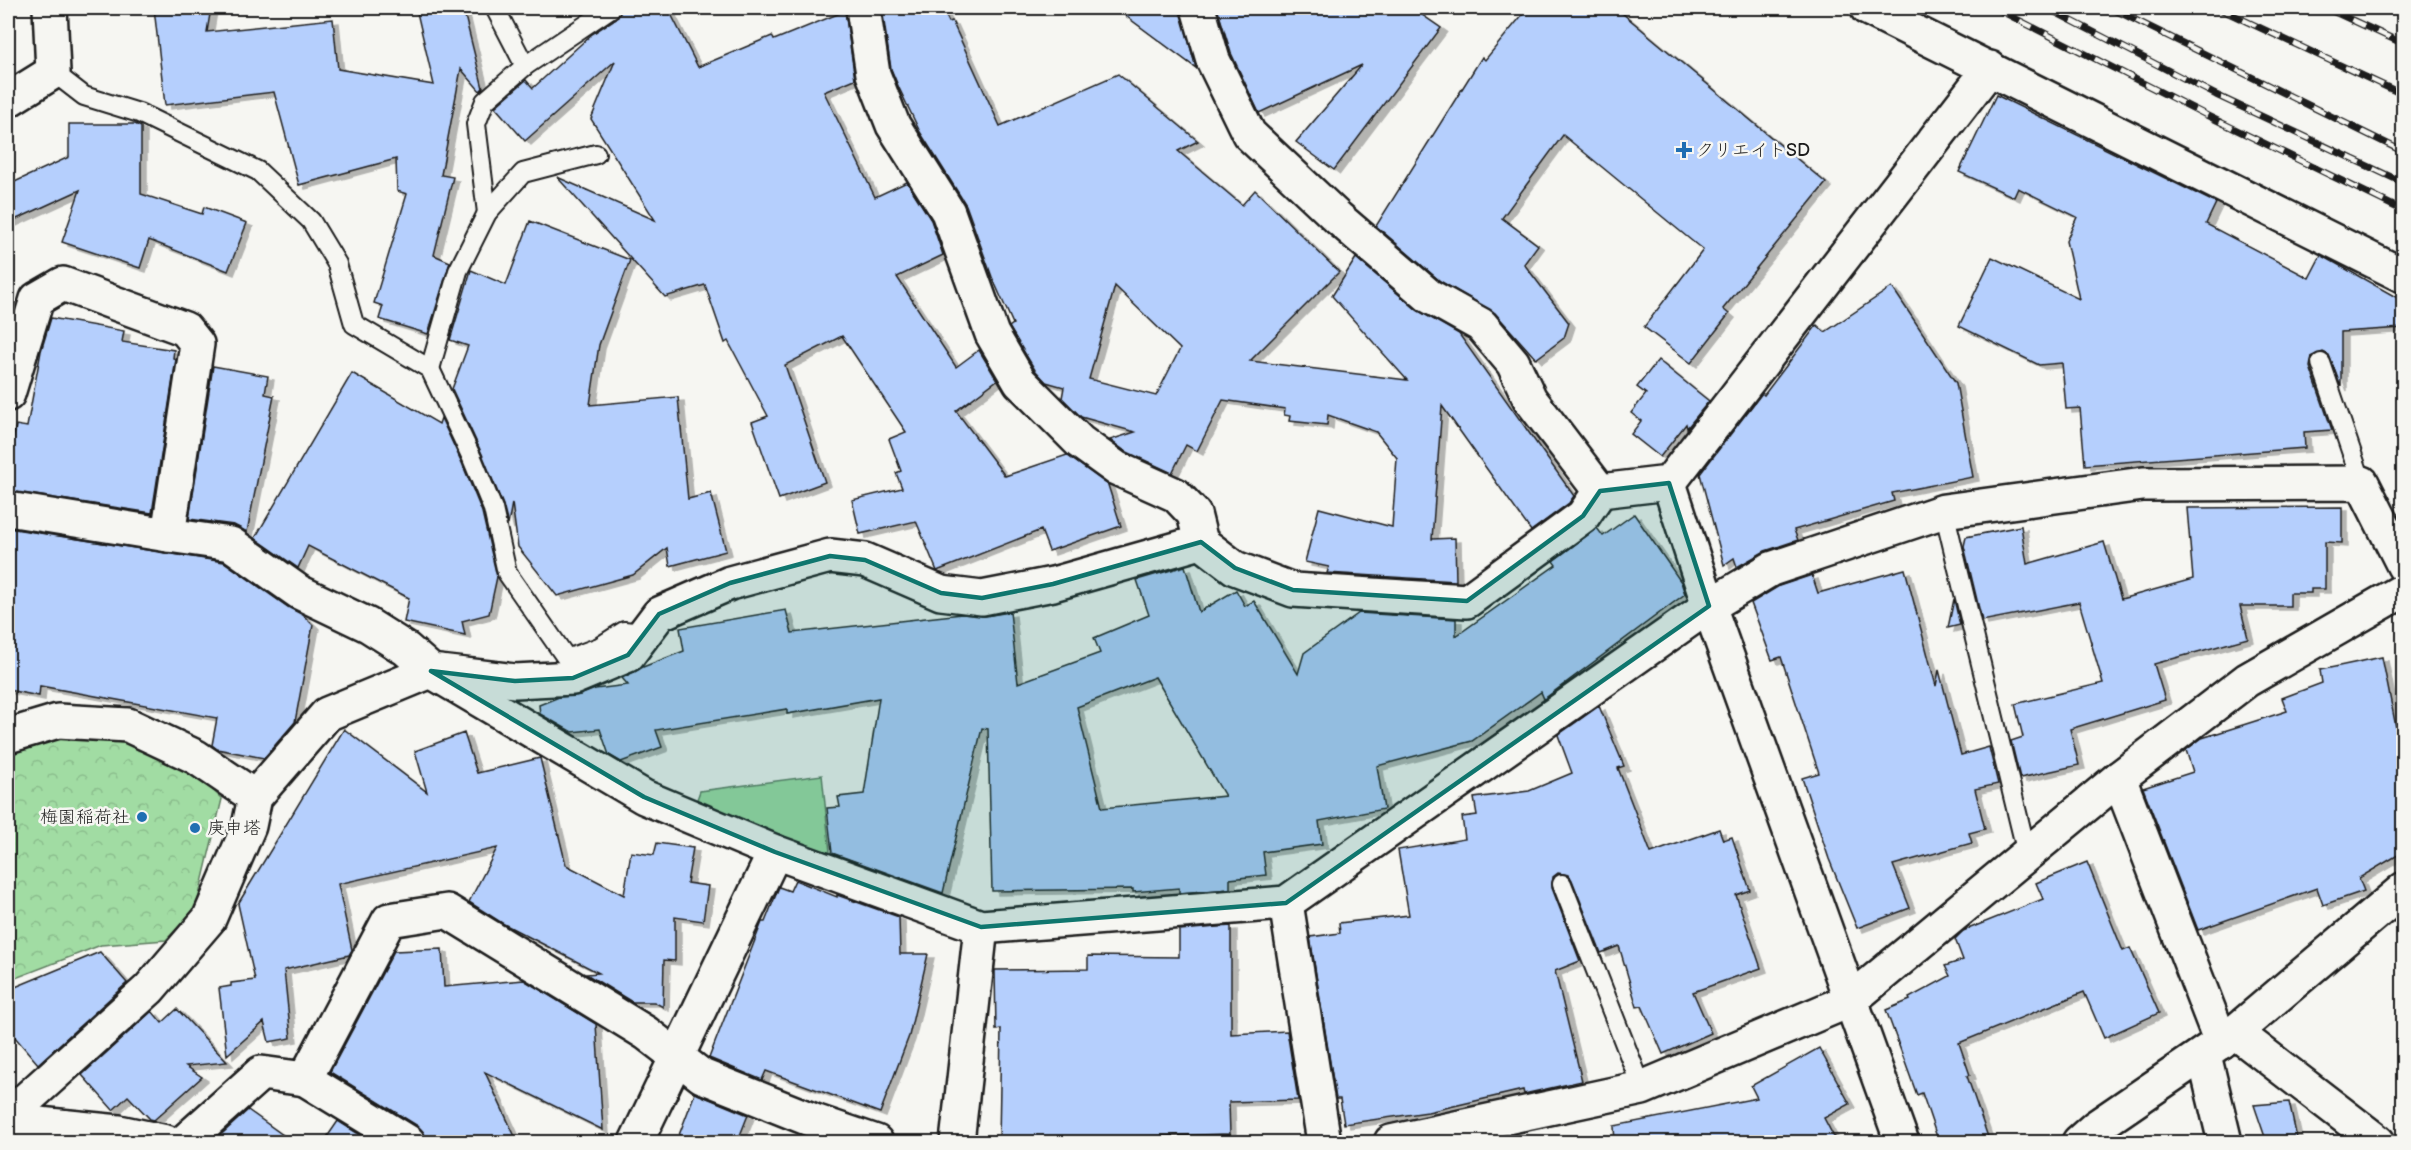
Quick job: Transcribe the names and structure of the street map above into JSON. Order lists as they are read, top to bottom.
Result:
{
  "places": {
    "health": ["クリエイトSD"],
    "other": ["梅園稲荷社", "庚申塔"]
  }
}
